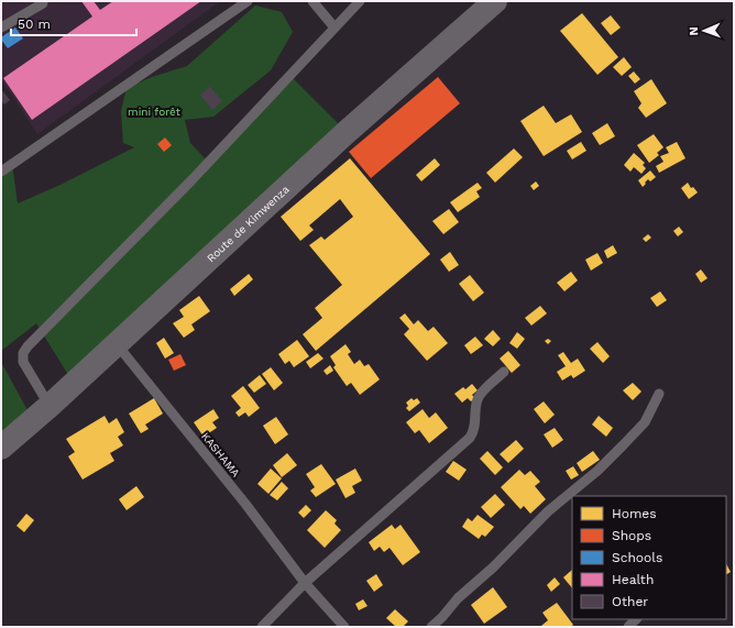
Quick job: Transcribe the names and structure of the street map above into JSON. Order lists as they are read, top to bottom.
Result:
{
  "streets": {
    "street": ["Route de Kimwenza"],
    "lane": ["KASHAMA"]
  },
  "crossings": [
    ["Route de Kimwenza", "KASHAMA"]
  ],
  "parks": ["mini forêt"],
  "legend": [
    "Homes",
    "Shops",
    "Schools",
    "Health",
    "Other"
  ],
  "scale_bar": "50 m",
  "north": "left"
}
